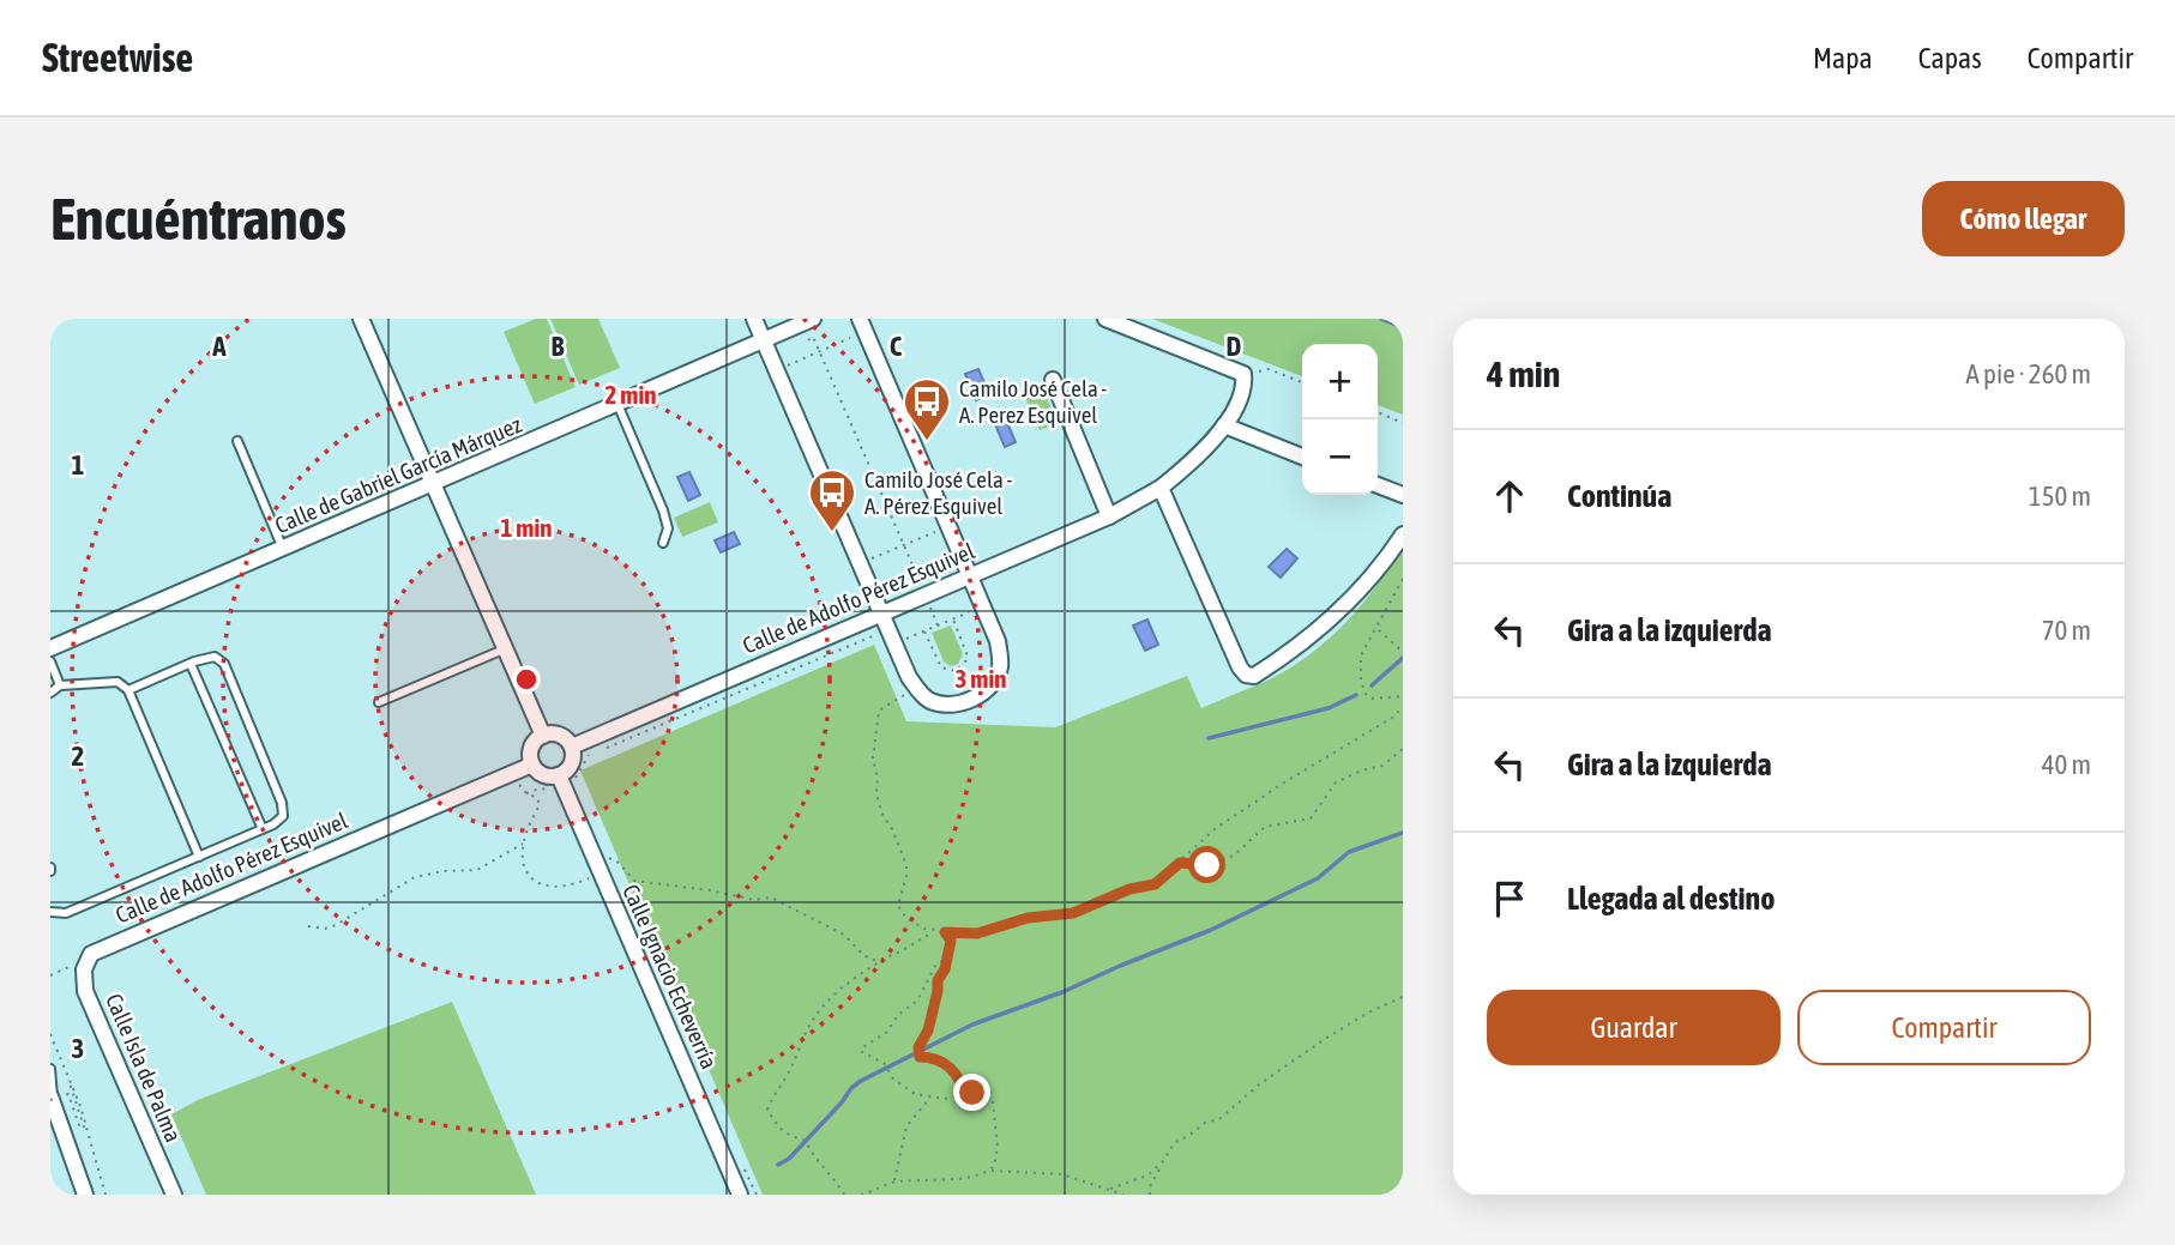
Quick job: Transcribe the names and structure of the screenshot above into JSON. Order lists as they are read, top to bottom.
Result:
{
  "streets": {
    "street": [
      "Calle de Gabriel García Márquez",
      "Calle de Adolfo Pérez Esquivel",
      "Calle Ignacio Echeverría",
      "Calle Isla de Palma"
    ]
  },
  "crossings": [
    ["Calle de Adolfo Pérez Esquivel", "Calle Ignacio Echeverría"],
    ["Calle de Adolfo Pérez Esquivel", "Calle Isla de Palma"]
  ],
  "places": {
    "bus stop": ["Camilo José Cela - A. Perez Esquivel", "Camilo José Cela - A. Pérez Esquivel"]
  },
  "page": {
    "header": "Streetwise",
    "nav": ["Mapa", "Capas", "Compartir"],
    "buttons": [
      "Cómo llegar",
      ["Guardar", "Compartir"]
    ],
    "title": "Encuéntranos",
    "heading": ["4 min", "A pie · 260 m"],
    "map_buttons": ["+", "−"],
    "list": [
      ["Continúa", "150 m"],
      ["Gira a la izquierda", "70 m"],
      ["Gira a la izquierda", "40 m"],
      "Llegada al destino"
    ]
  },
  "grid": {
    "columns": [
      "A",
      "B",
      "C",
      "D"
    ],
    "rows": ["1", "2", "3"]
  },
  "rings": ["2 min", "1 min", "3 min"]
}
